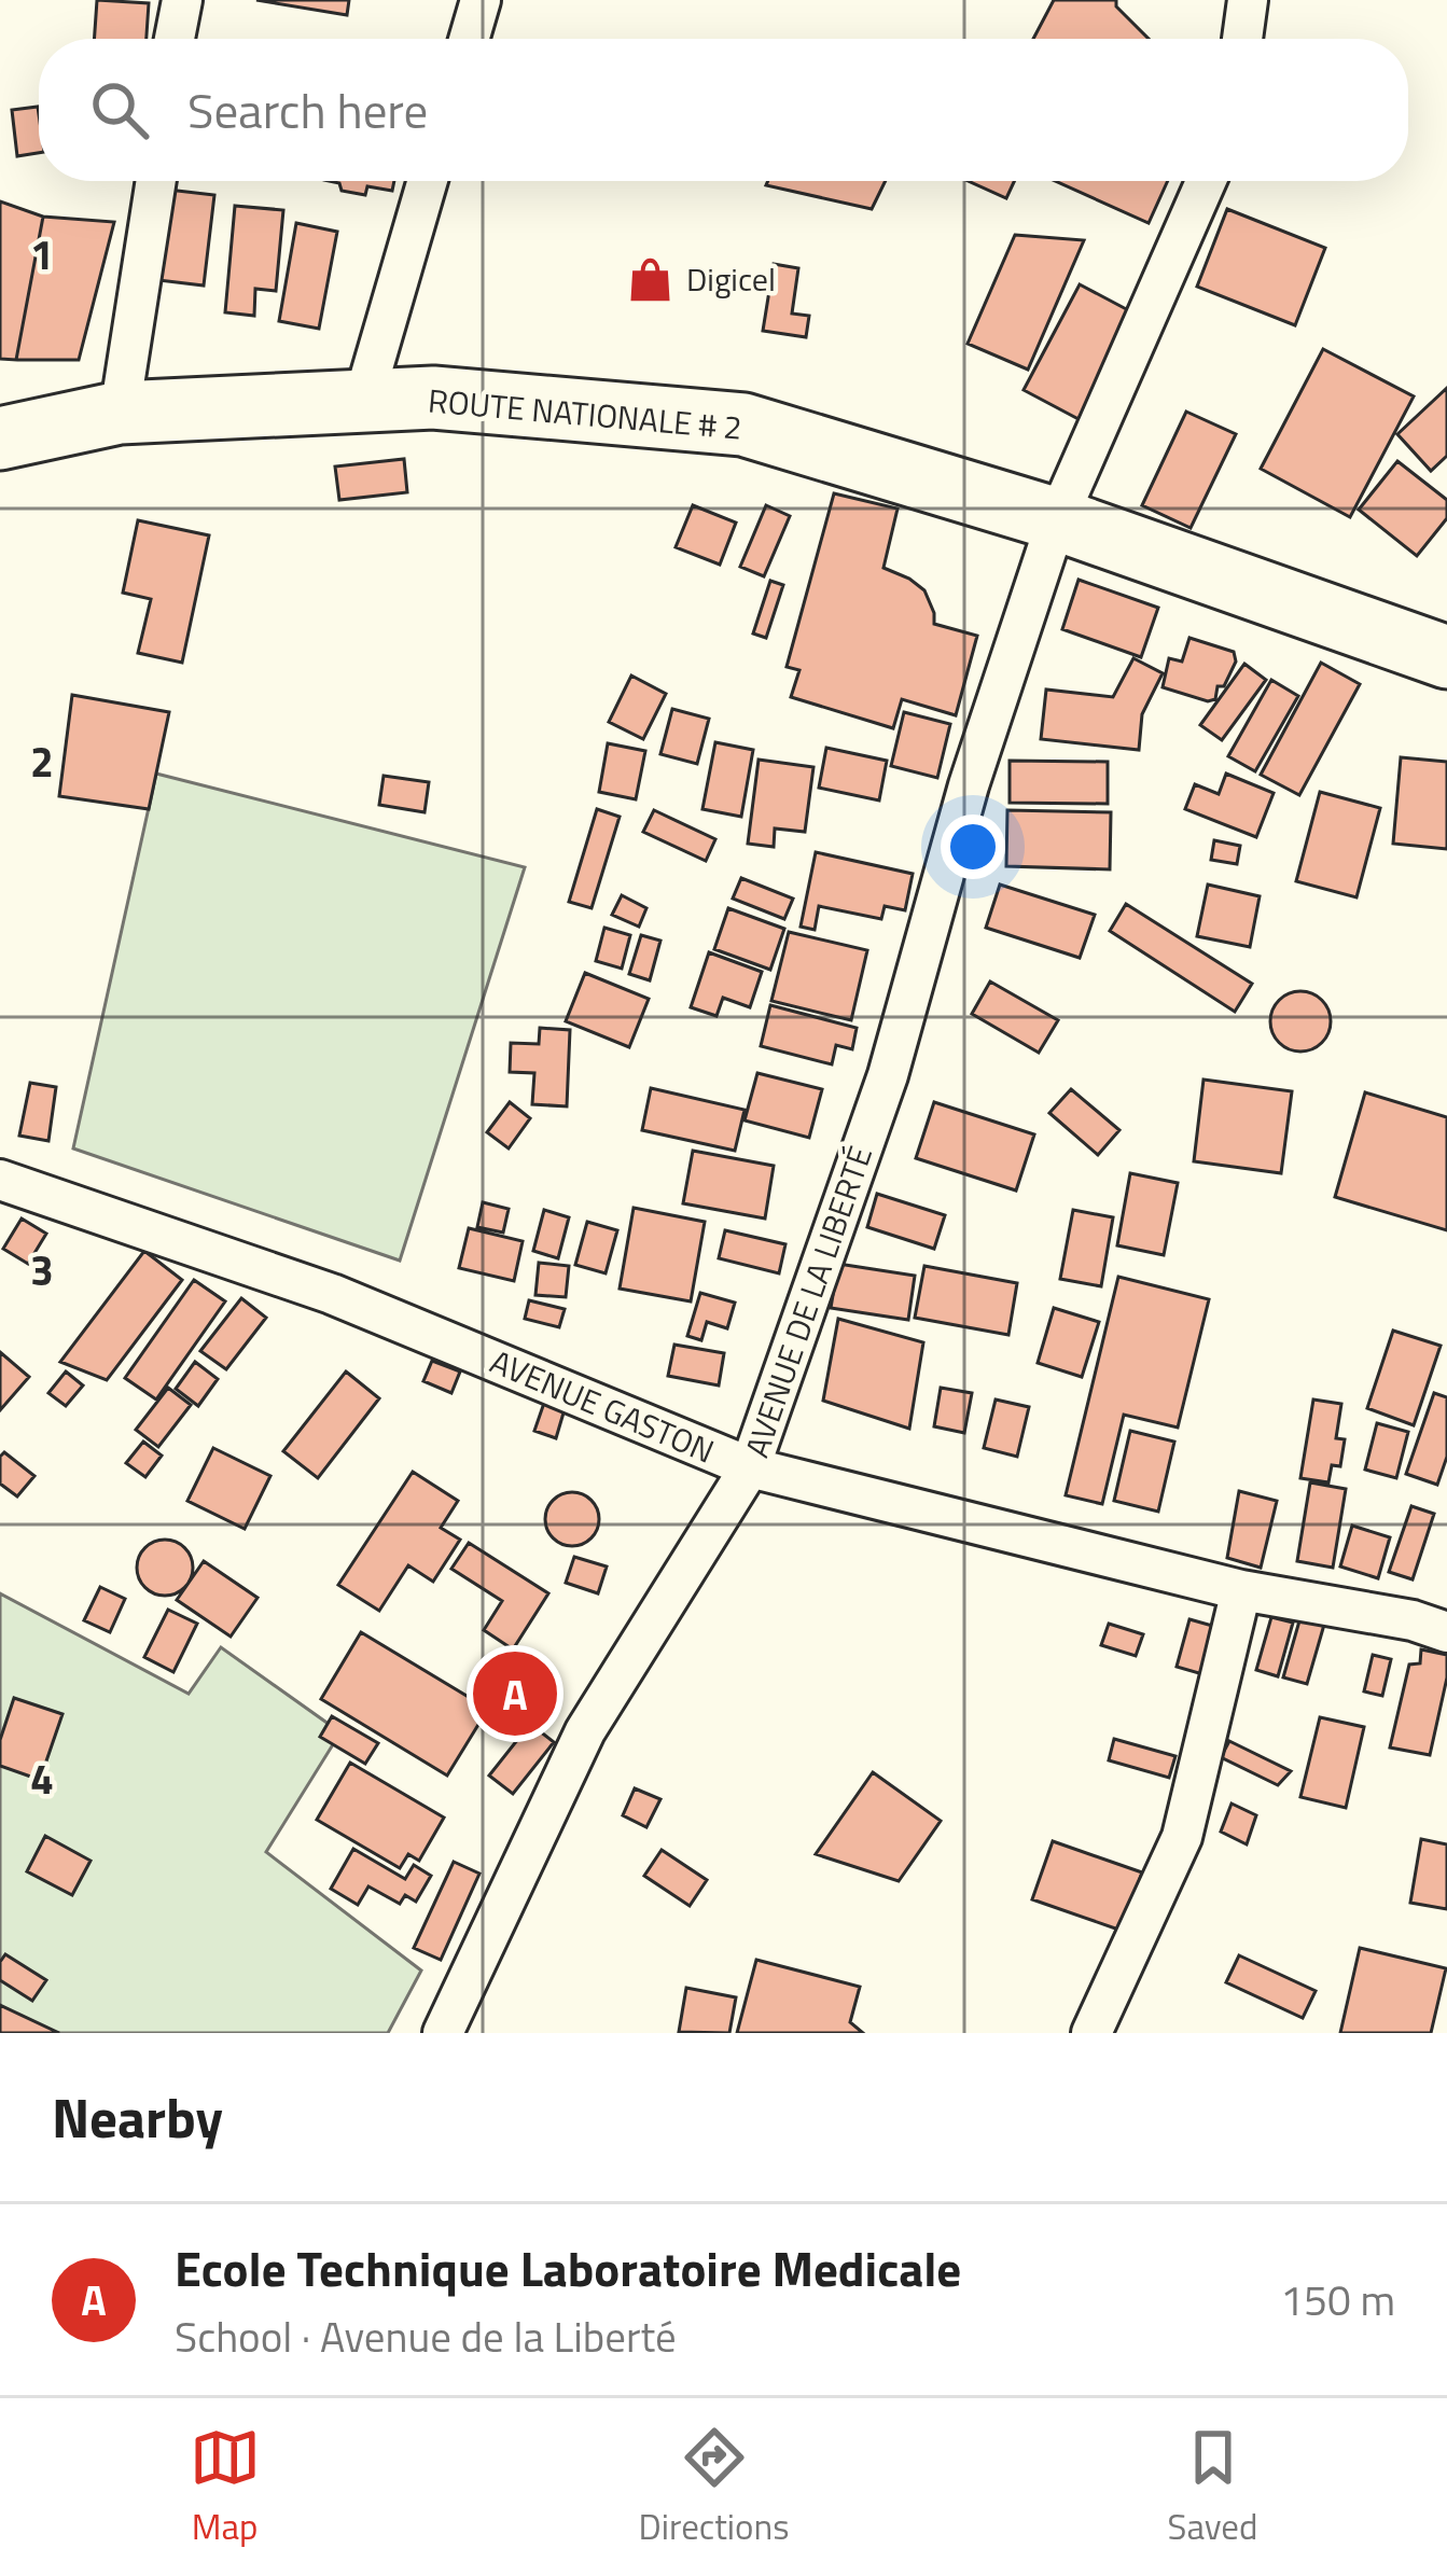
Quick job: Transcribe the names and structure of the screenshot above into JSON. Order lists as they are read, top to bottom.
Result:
{
  "streets": {
    "main road": ["ROUTE NATIONALE # 2"],
    "street": ["AVENUE DE LA LIBERTÉ", "AVENUE GASTON"]
  },
  "crossings": [
    ["ROUTE NATIONALE # 2", "AVENUE DE LA LIBERTÉ"],
    ["AVENUE DE LA LIBERTÉ", "AVENUE GASTON"]
  ],
  "places": {
    "shop": ["Digicel"]
  },
  "page": {
    "search": "Search here",
    "pins": "A",
    "heading": "Nearby",
    "list": [
      {
        "mark": "A",
        "name": "Ecole Technique Laboratoire Medicale",
        "note": "School · Avenue de la Liberté",
        "value": "150 m"
      }
    ],
    "nav": ["Map", "Directions", "Saved"]
  },
  "grid": {
    "rows": [
      "1",
      "2",
      "3",
      "4"
    ]
  }
}
